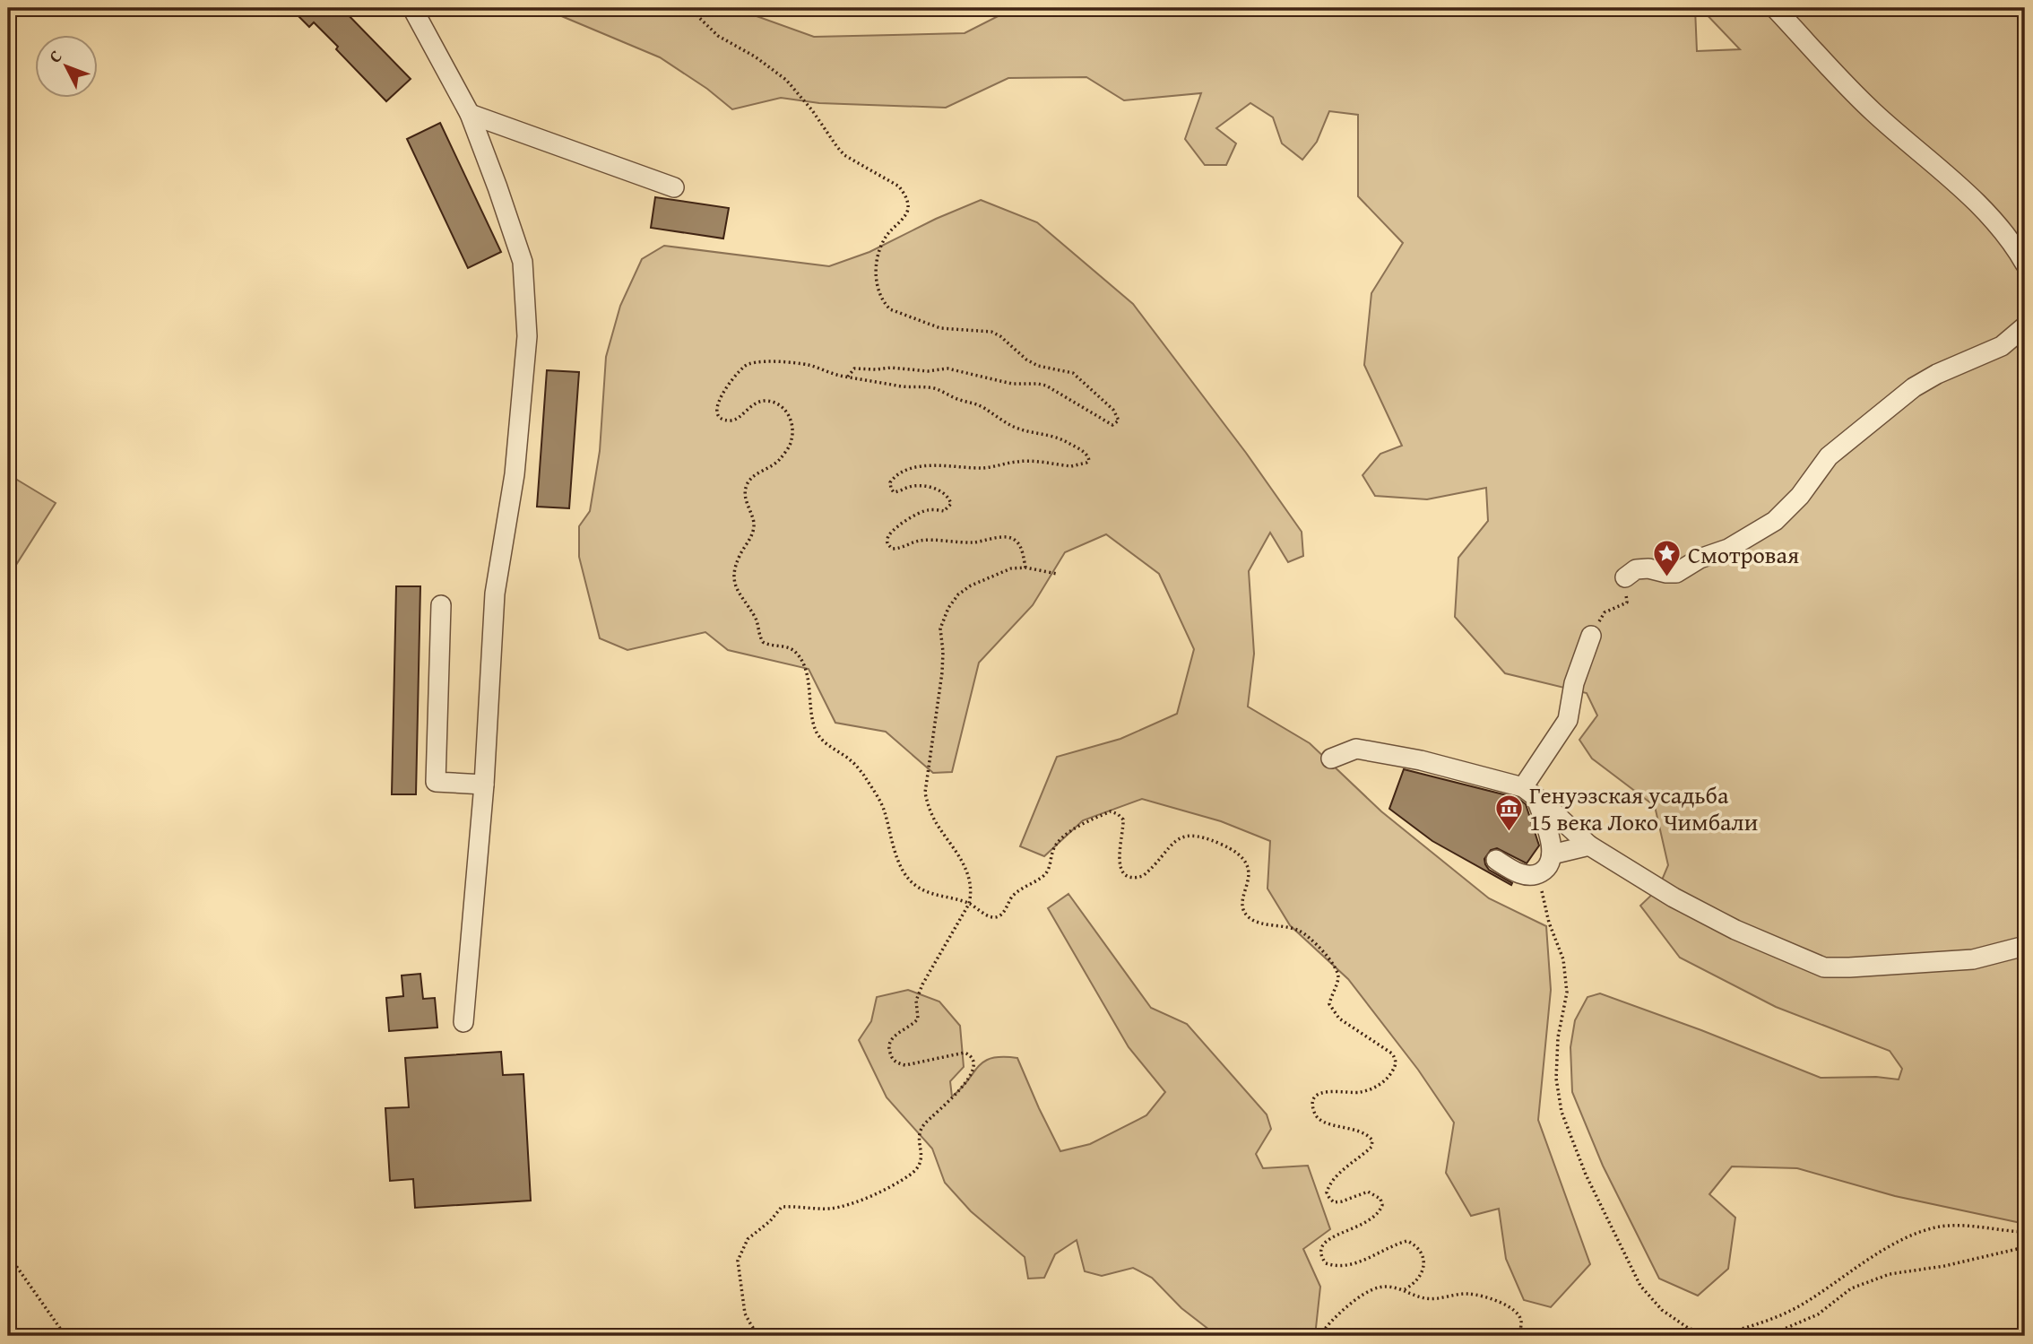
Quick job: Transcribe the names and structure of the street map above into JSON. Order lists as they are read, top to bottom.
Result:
{
  "places": {
    "place": ["Смотровая"],
    "museum": ["Генуэзская усадьба 15 века Локо Чимбали"]
  },
  "north": "top left"
}
